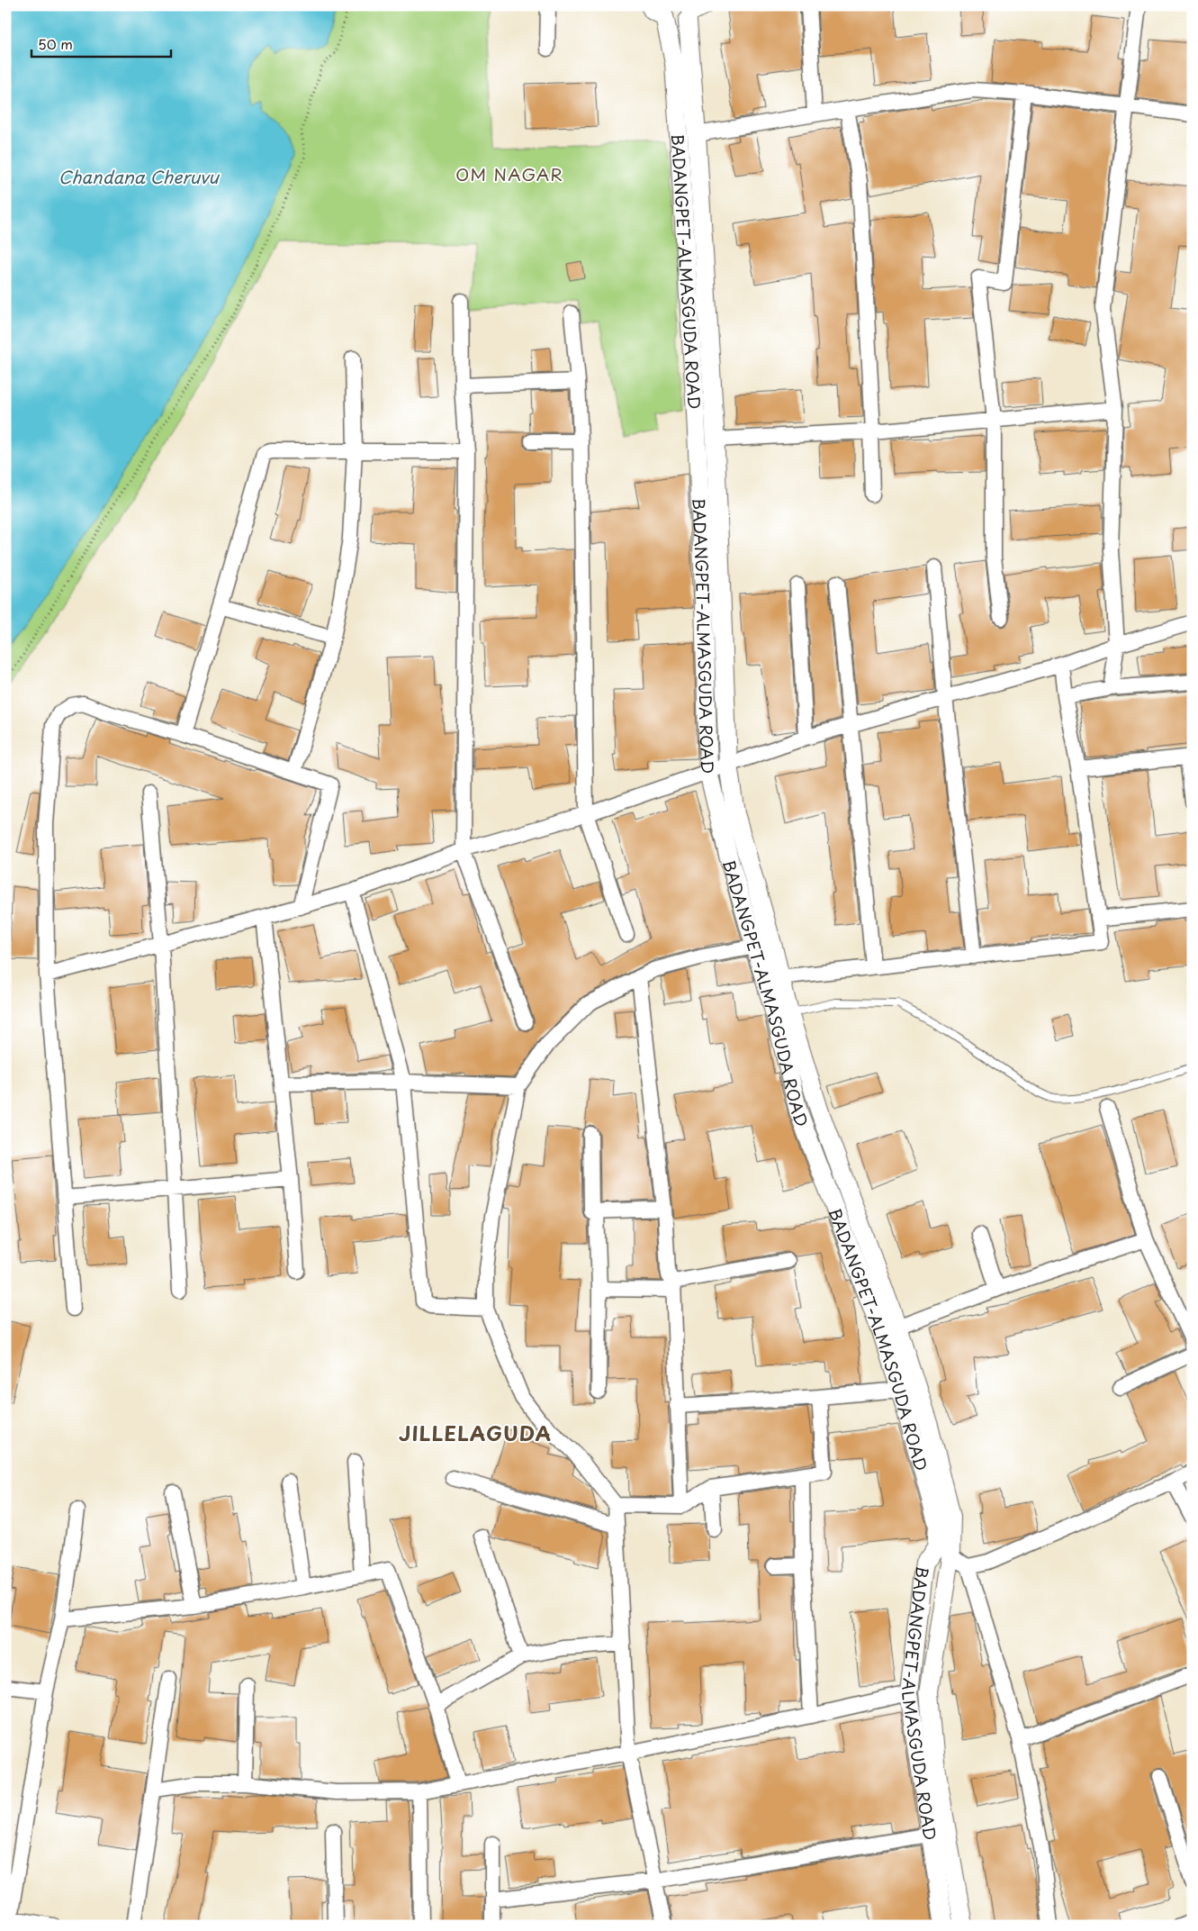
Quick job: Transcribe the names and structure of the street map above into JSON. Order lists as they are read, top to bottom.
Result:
{
  "streets": {
    "street": ["BADANGPET-ALMASGUDA ROAD"]
  },
  "districts": ["OM NAGAR", "JILLELAGUDA"],
  "water": ["Chandana Cheruvu"],
  "scale_bar": "50 m"
}
